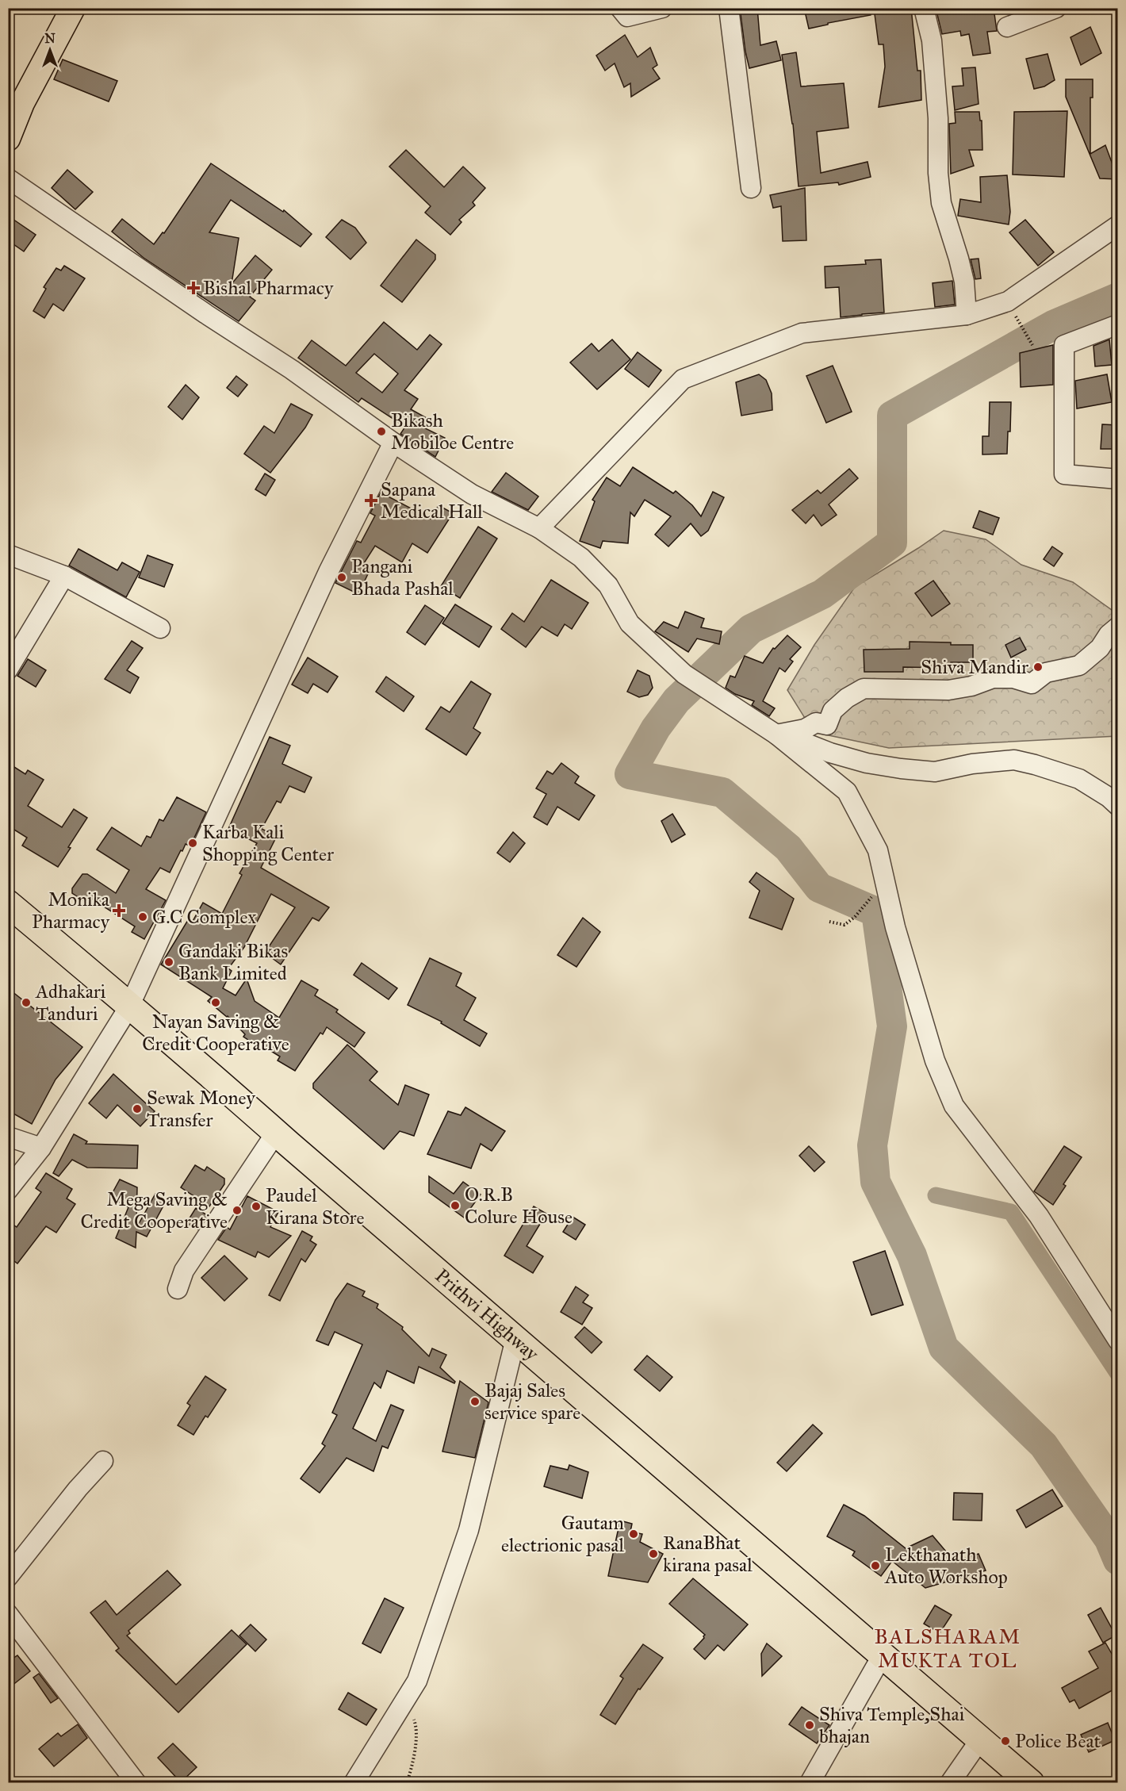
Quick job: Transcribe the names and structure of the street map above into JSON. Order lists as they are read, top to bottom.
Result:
{
  "streets": {
    "highway": ["Prithvi Highway"]
  },
  "districts": ["BALSHARAM MUKTA TOL"],
  "places": {
    "health": ["Bishal Pharmacy", "Sapana Medical Hall", "Monika Pharmacy"],
    "other": [
      "Bikash Mobiloe Centre",
      "Pangani Bhada Pashal",
      "Shiva Mandir",
      "Karba Kali Shopping Center",
      "G.C Complex",
      "Gandaki Bikas Bank Limited",
      "Adhakari Tanduri",
      "Nayan Saving & Credit Cooperative",
      "Sewak Money Transfer",
      "O.R.B Colure House",
      "Paudel Kirana Store",
      "Mega Saving & Credit Cooperative",
      "Bajaj Sales service spare",
      "Gautam electrionic pasal",
      "RanaBhat kirana pasal",
      "Lekthanath Auto Workshop",
      "Shiva Temple,Shai bhajan",
      "Police Beat"
    ]
  },
  "north": "top"
}
